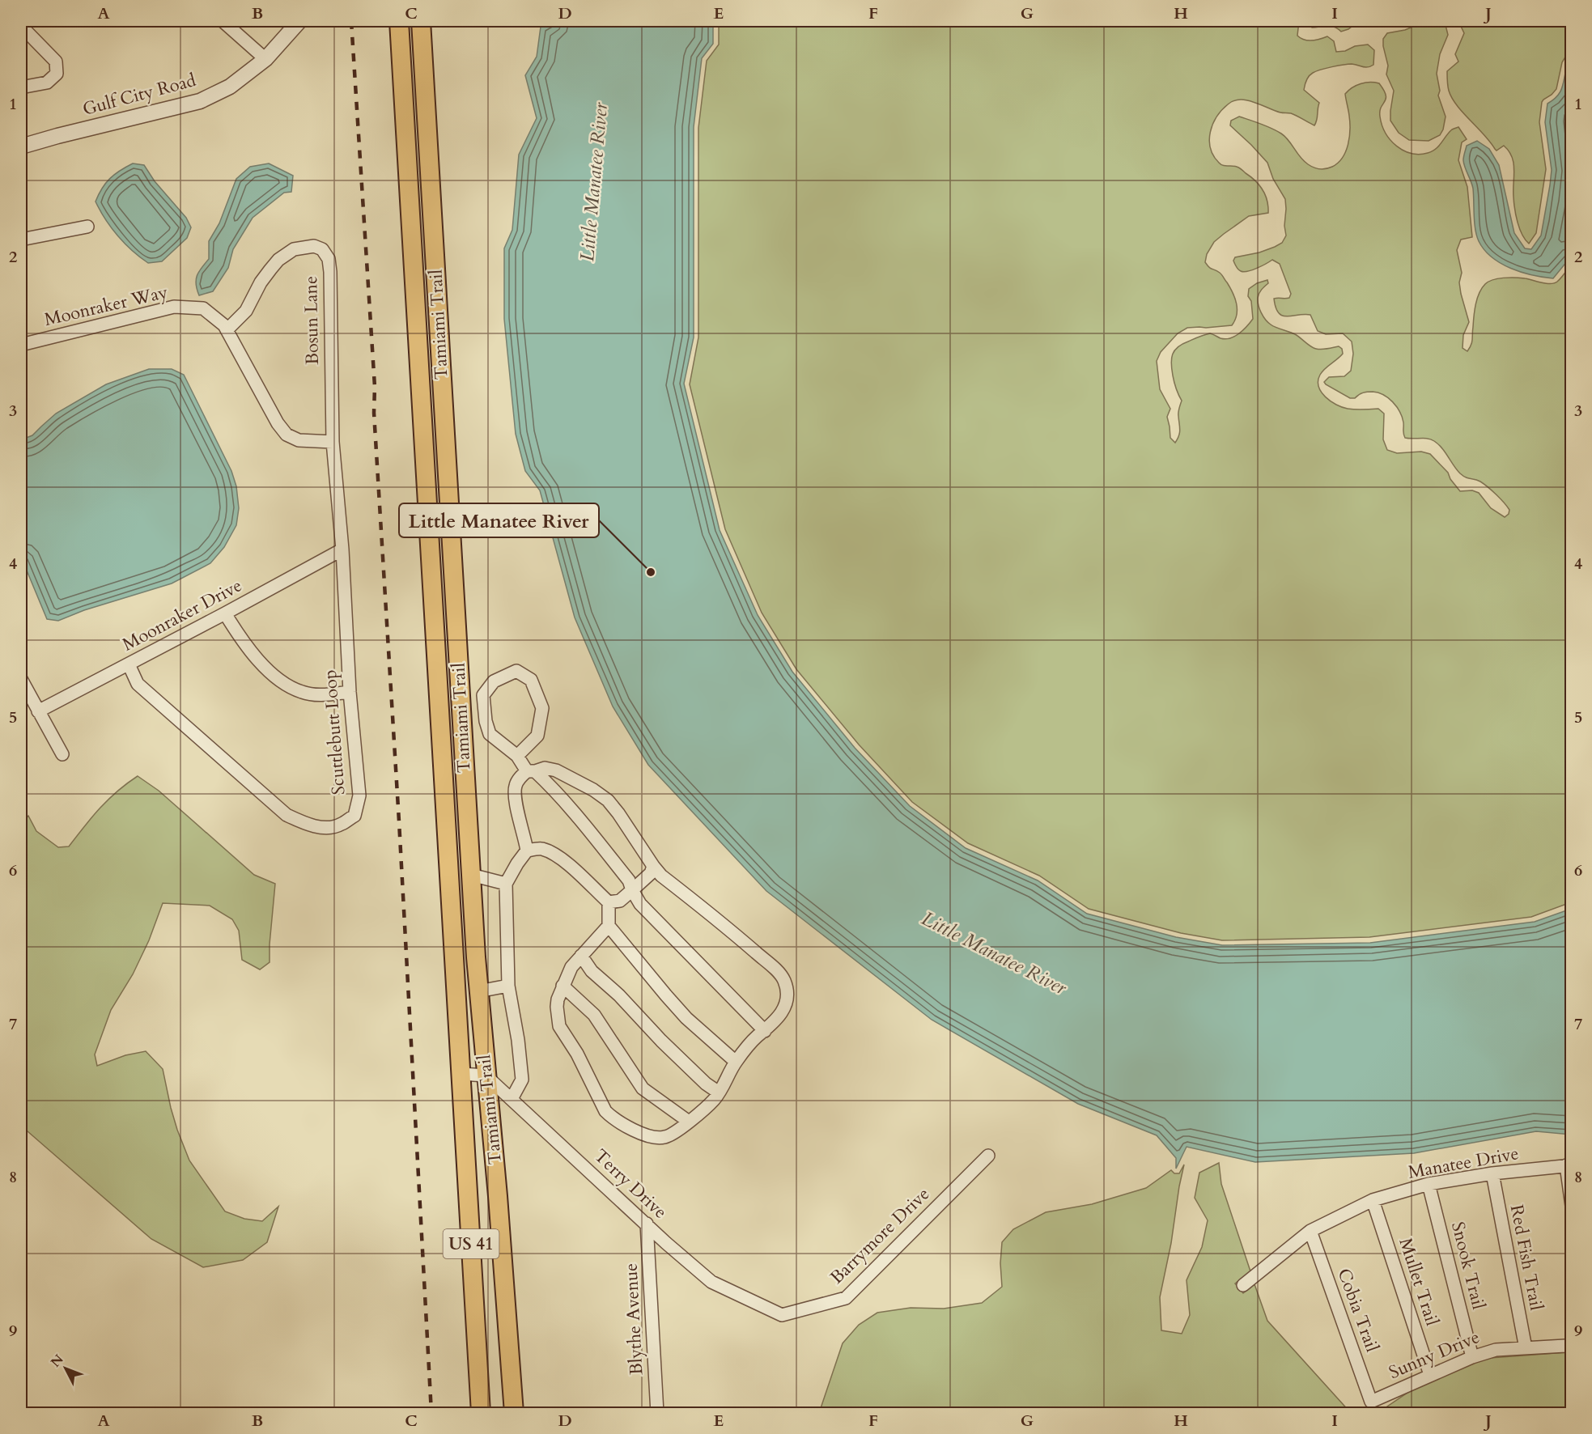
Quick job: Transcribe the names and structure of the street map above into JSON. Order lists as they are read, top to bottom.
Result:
{
  "streets": {
    "main road": ["Tamiami Trail", "US 41"],
    "street": [
      "Gulf City Road",
      "Moonraker Way",
      "Bosun Lane",
      "Moonraker Drive",
      "Scuttlebutt Loop",
      "Manatee Drive",
      "Terry Drive",
      "Barrymore Drive",
      "Red Fish Trail",
      "Snook Trail",
      "Mullet Trail",
      "Cobia Trail",
      "Blythe Avenue",
      "Sunny Drive"
    ]
  },
  "crossings": [
    ["Moonraker Way", "Bosun Lane"],
    ["Moonraker Way", "Scuttlebutt Loop"],
    ["Bosun Lane", "Scuttlebutt Loop"],
    ["Tamiami Trail", "Terry Drive"],
    ["Moonraker Drive", "Scuttlebutt Loop"],
    ["Manatee Drive", "Red Fish Trail"],
    ["Manatee Drive", "Snook Trail"],
    ["Manatee Drive", "Mullet Trail"],
    ["Manatee Drive", "Cobia Trail"],
    ["Terry Drive", "Barrymore Drive"],
    ["Terry Drive", "Blythe Avenue"],
    ["Red Fish Trail", "Sunny Drive"],
    ["Snook Trail", "Sunny Drive"],
    ["Mullet Trail", "Sunny Drive"],
    ["Cobia Trail", "Sunny Drive"]
  ],
  "water": ["Little Manatee River"],
  "places": ["Little Manatee River"],
  "north": "top left",
  "grid": {
    "columns": [
      "A",
      "B",
      "C",
      "D",
      "E",
      "F",
      "G",
      "H",
      "I",
      "J"
    ],
    "rows": [
      "1",
      "2",
      "3",
      "4",
      "5",
      "6",
      "7",
      "8",
      "9"
    ]
  }
}
